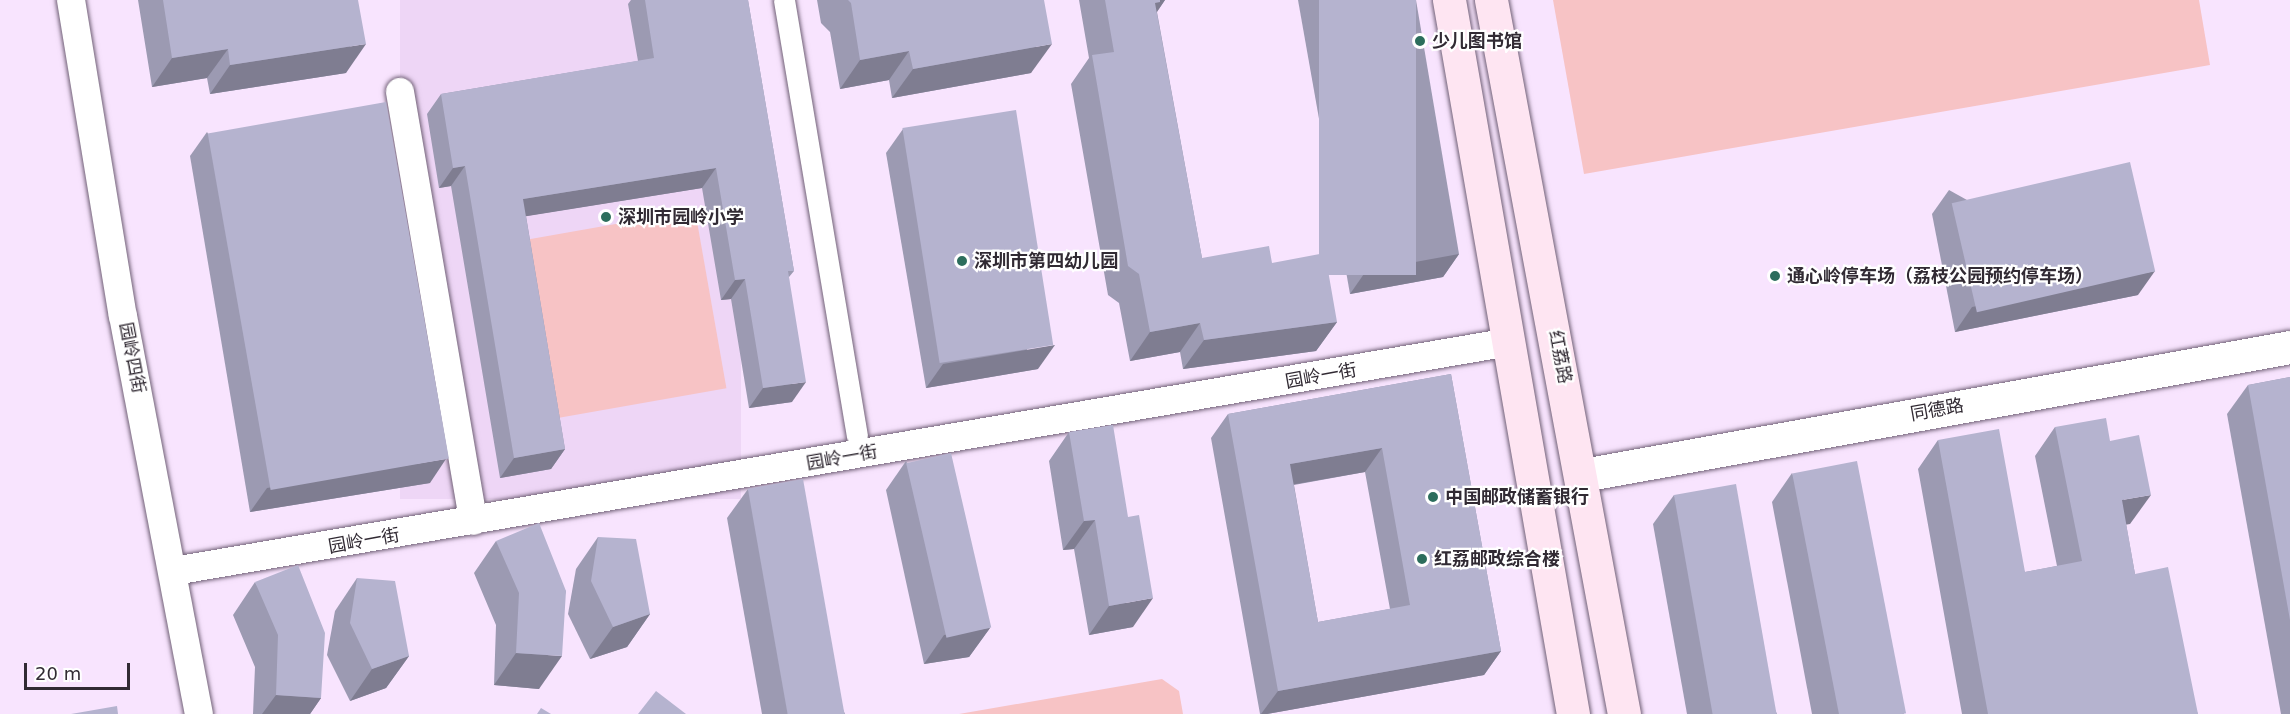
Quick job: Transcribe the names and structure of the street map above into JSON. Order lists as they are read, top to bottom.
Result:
{
  "streets": {
    "main road": ["红荔路"],
    "street": ["园岭四街", "园岭一街", "同德路"]
  },
  "crossings": [
    ["红荔路", "同德路"],
    ["园岭四街", "园岭一街"]
  ],
  "places": [
    "少儿图书馆",
    "深圳市园岭小学",
    "深圳市第四幼儿园",
    "通心岭停车场（荔枝公园预约停车场）",
    "中国邮政储蓄银行",
    "红荔邮政综合楼"
  ],
  "scale_bar": "20 m"
}
